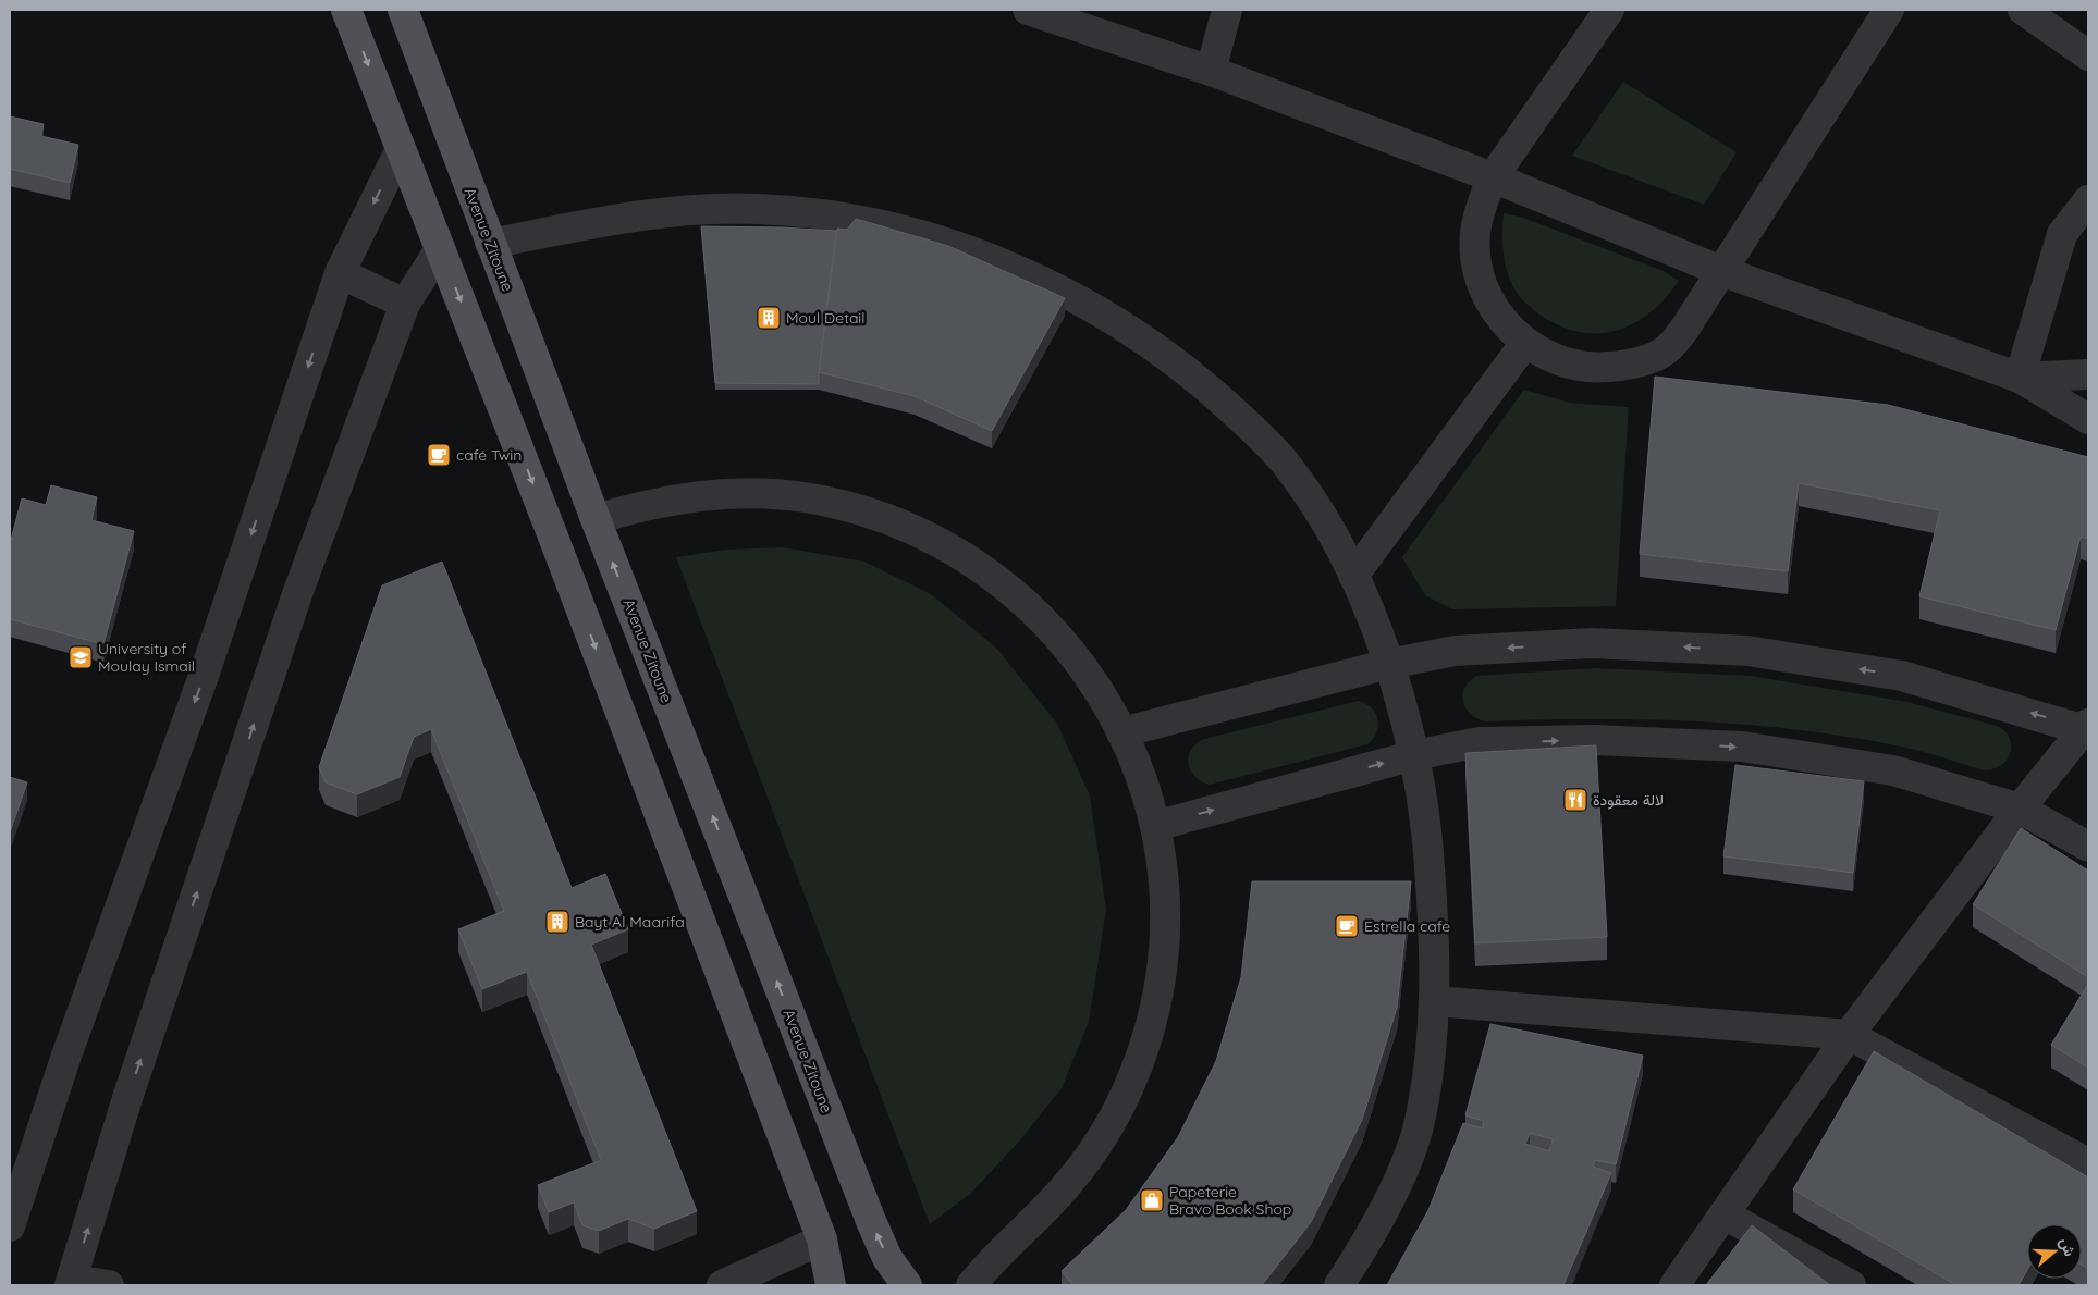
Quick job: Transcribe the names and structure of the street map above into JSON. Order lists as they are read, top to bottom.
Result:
{
  "streets": {
    "main road": ["Avenue Zitoune"]
  },
  "places": {
    "building": ["Moul Detail", "Bayt Al Maarifa"],
    "cafe": ["café Twin", "Estrella cafe"],
    "school or university": ["University of Moulay Ismail"],
    "restaurant": ["لالة معقودة"],
    "shop": ["Papeterie Bravo Book Shop"]
  },
  "north": "right"
}
